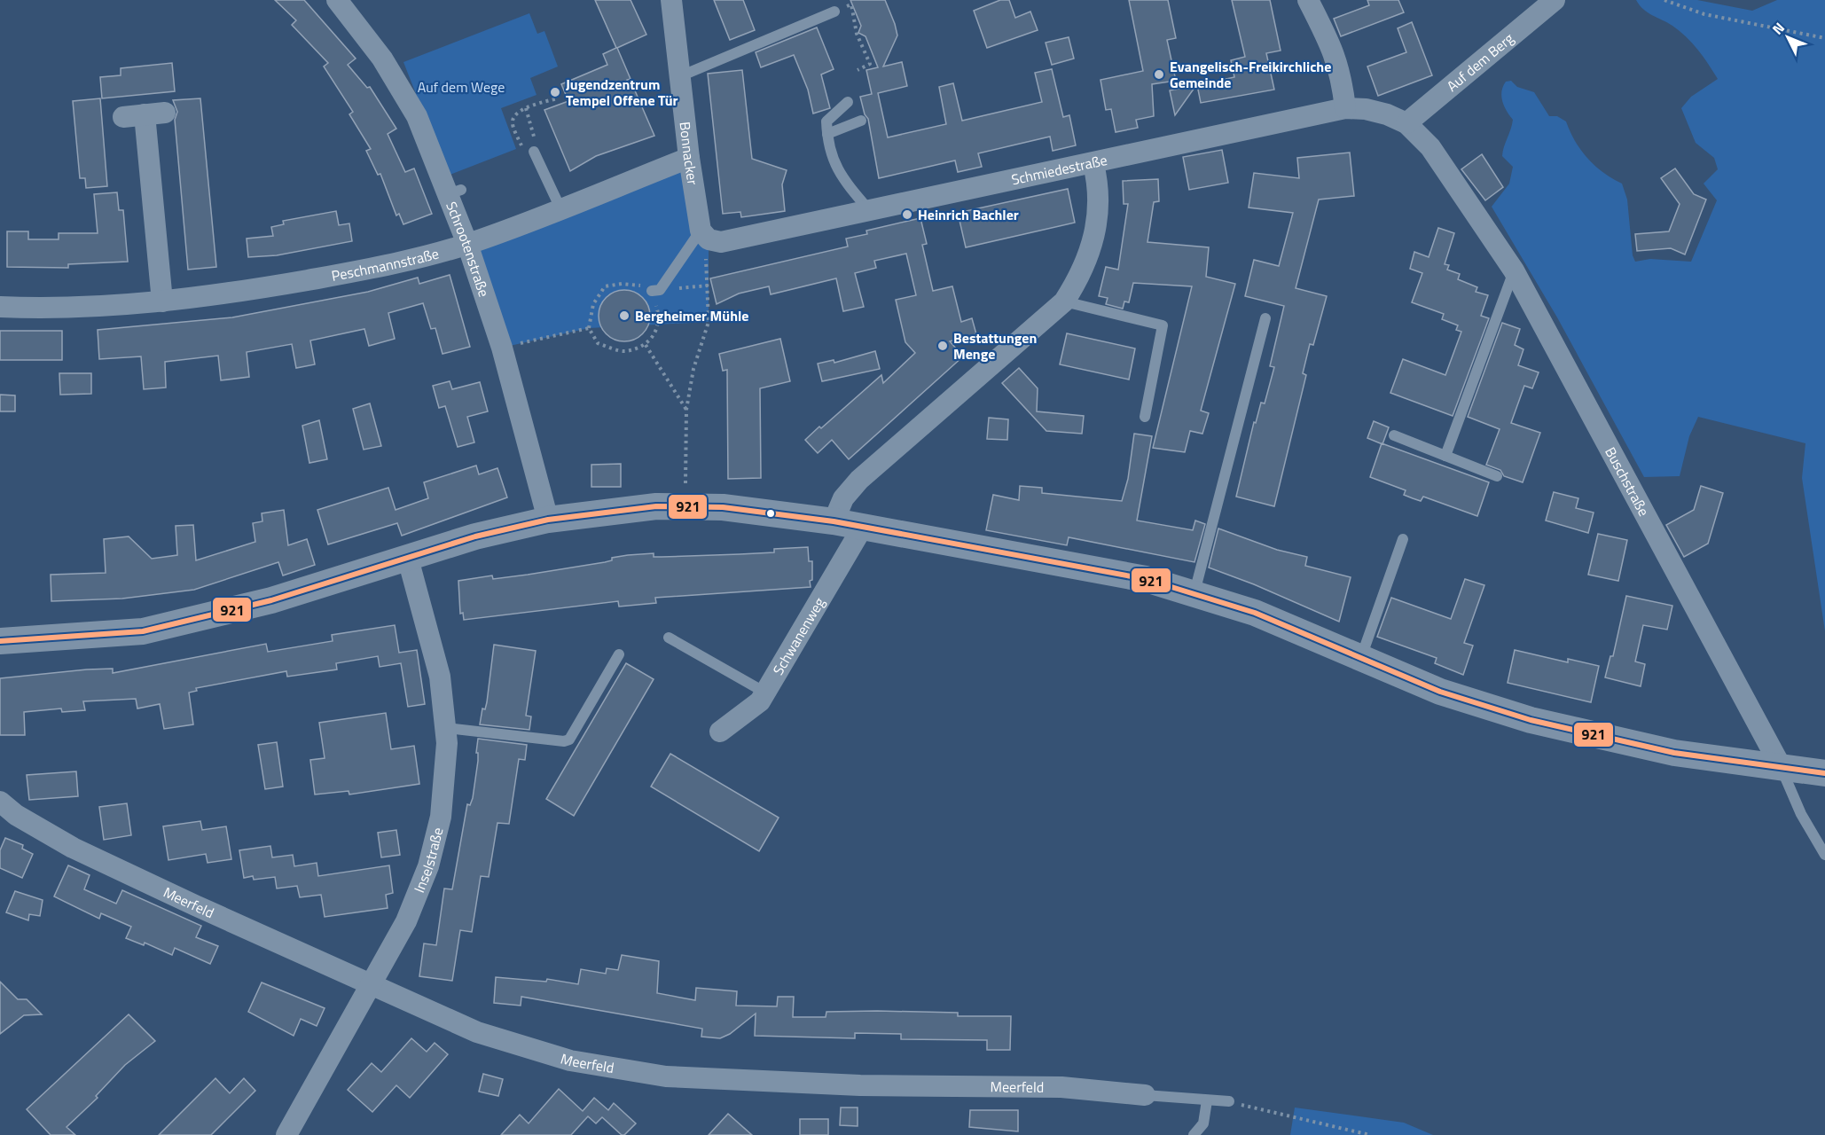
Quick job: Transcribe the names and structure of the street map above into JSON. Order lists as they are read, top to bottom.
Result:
{
  "streets": {
    "street": [
      "Auf dem Berg",
      "Bonnacker",
      "Schmiedestraße",
      "Schrootenstraße",
      "Peschmannstraße",
      "Buschstraße",
      "Schwanenweg",
      "Inselstraße",
      "Meerfeld"
    ]
  },
  "crossings": [
    ["Auf dem Berg", "Schmiedestraße"],
    ["Auf dem Berg", "Buschstraße"],
    ["Bonnacker", "Schmiedestraße"],
    ["Bonnacker", "Peschmannstraße"],
    ["Schmiedestraße", "Buschstraße"],
    ["Schrootenstraße", "Peschmannstraße"],
    ["Inselstraße", "Meerfeld"]
  ],
  "parks": ["Auf dem Wege"],
  "places": [
    "Evangelisch-Freikirchliche Gemeinde",
    "Jugendzentrum Tempel Offene Tür",
    "Heinrich Bachler",
    "Bergheimer Mühle",
    "Bestattungen Menge"
  ],
  "lines": ["transit line 921"],
  "north": "top left"
}
